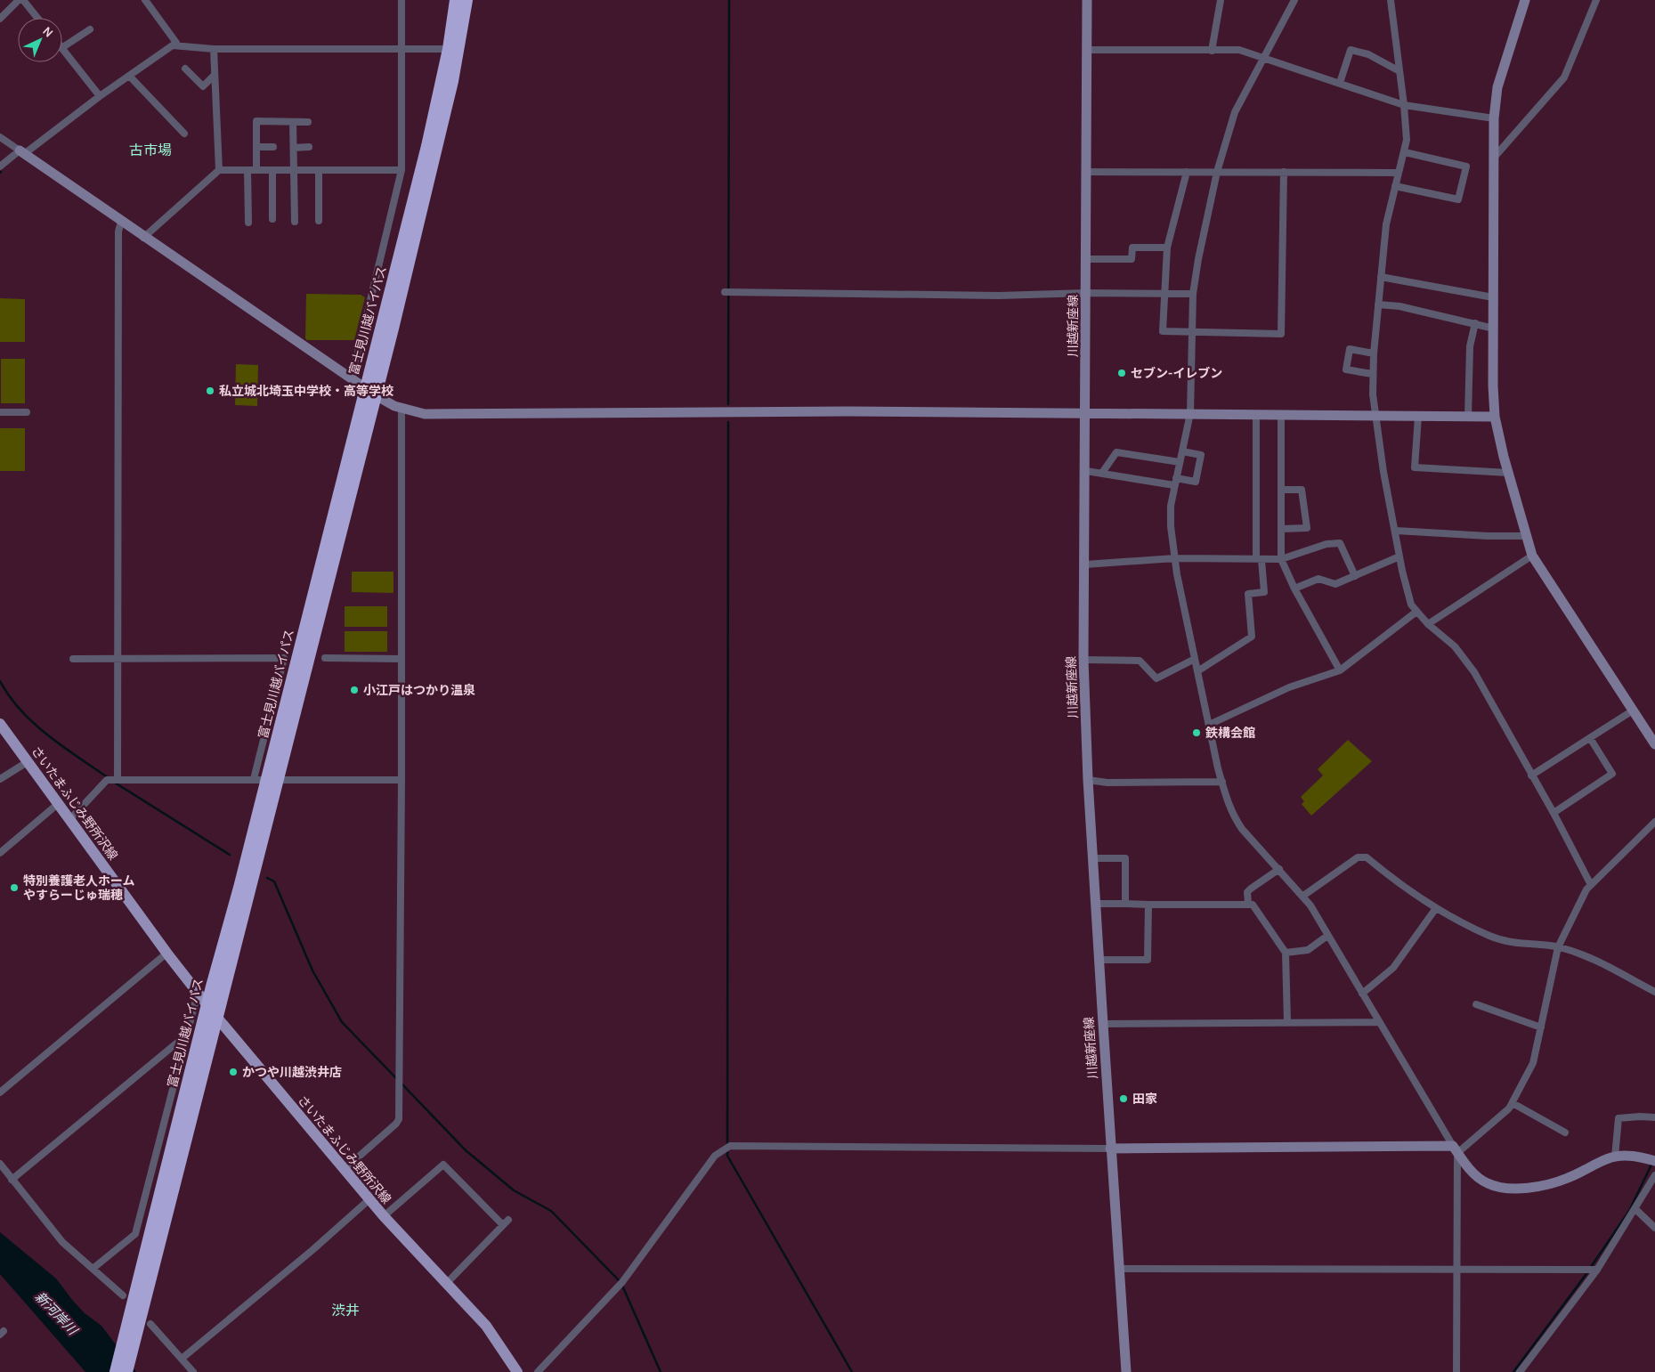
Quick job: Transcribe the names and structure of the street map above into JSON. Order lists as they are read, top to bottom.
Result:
{
  "streets": {
    "highway": ["富士見川越バイパス"],
    "main road": ["さいたまふじみ野所沢線"],
    "street": ["川越新座線"]
  },
  "crossings": [
    ["富士見川越バイパス", "さいたまふじみ野所沢線"]
  ],
  "districts": ["古市場", "渋井"],
  "water": ["新河岸川"],
  "places": [
    "セブン-イレブン",
    "私立城北埼玉中学校・高等学校",
    "小江戸はつかり温泉",
    "鉄構会館",
    "特別養護老人ホーム やすらーじゅ瑞穂",
    "かつや川越渋井店",
    "田家"
  ],
  "north": "top right"
}
